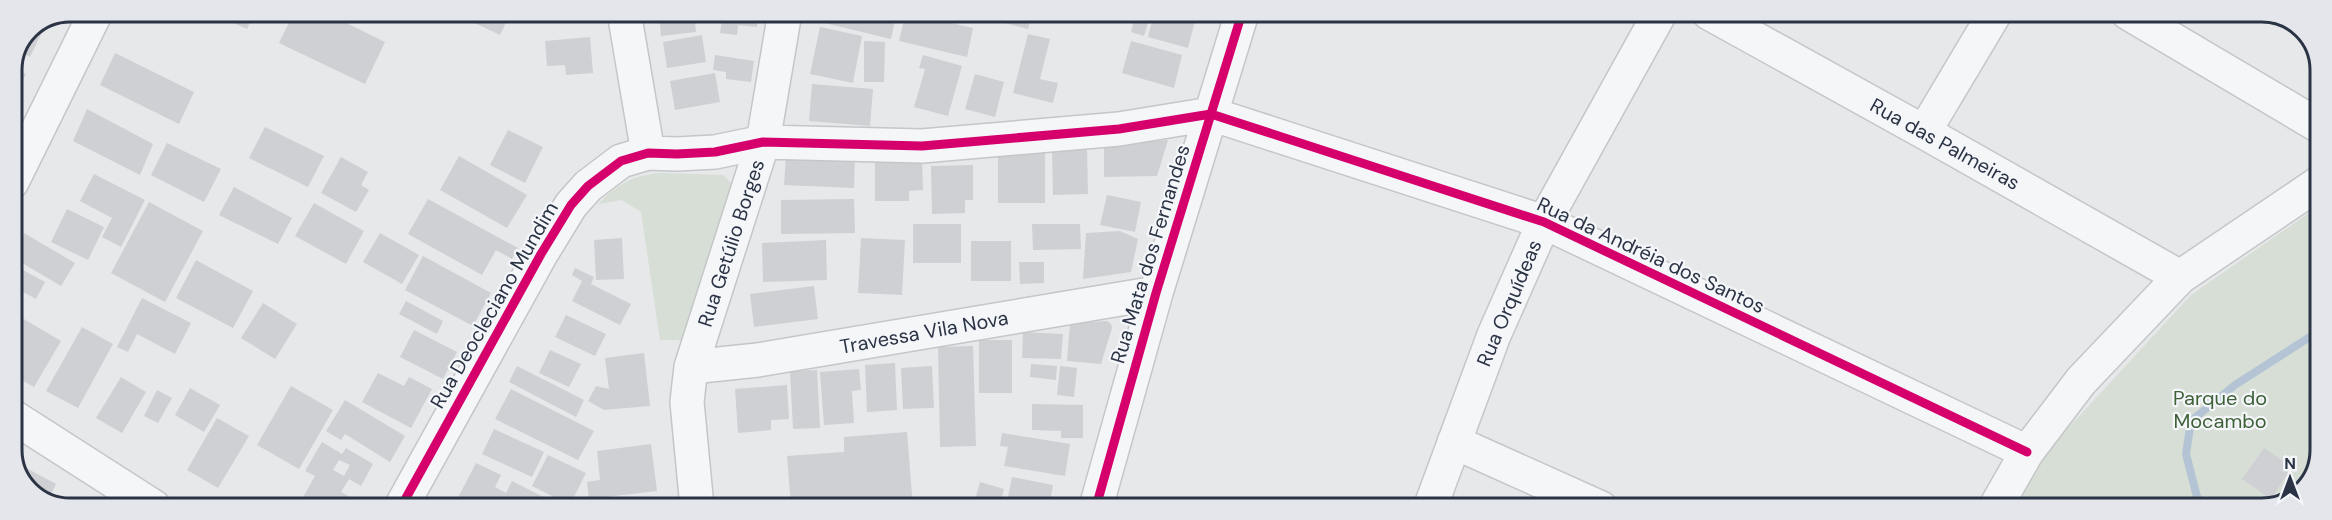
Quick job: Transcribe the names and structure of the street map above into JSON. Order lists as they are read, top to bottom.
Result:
{
  "streets": {
    "street": [
      "Rua das Palmeiras",
      "Rua Getúlio Borges",
      "Rua Mata dos Fernandes",
      "Rua da Andréia dos Santos",
      "Rua Orquídeas",
      "Rua Deocleciano Mundim",
      "Travessa Vila Nova"
    ]
  },
  "crossings": [
    ["Rua Getúlio Borges", "Rua Deocleciano Mundim"],
    ["Rua Getúlio Borges", "Travessa Vila Nova"],
    ["Rua Mata dos Fernandes", "Rua da Andréia dos Santos"],
    ["Rua Mata dos Fernandes", "Rua Deocleciano Mundim"],
    ["Rua Mata dos Fernandes", "Travessa Vila Nova"],
    ["Rua da Andréia dos Santos", "Rua Orquídeas"],
    ["Rua da Andréia dos Santos", "Rua Deocleciano Mundim"]
  ],
  "parks": ["Parque do Mocambo"],
  "north": "top"
}
